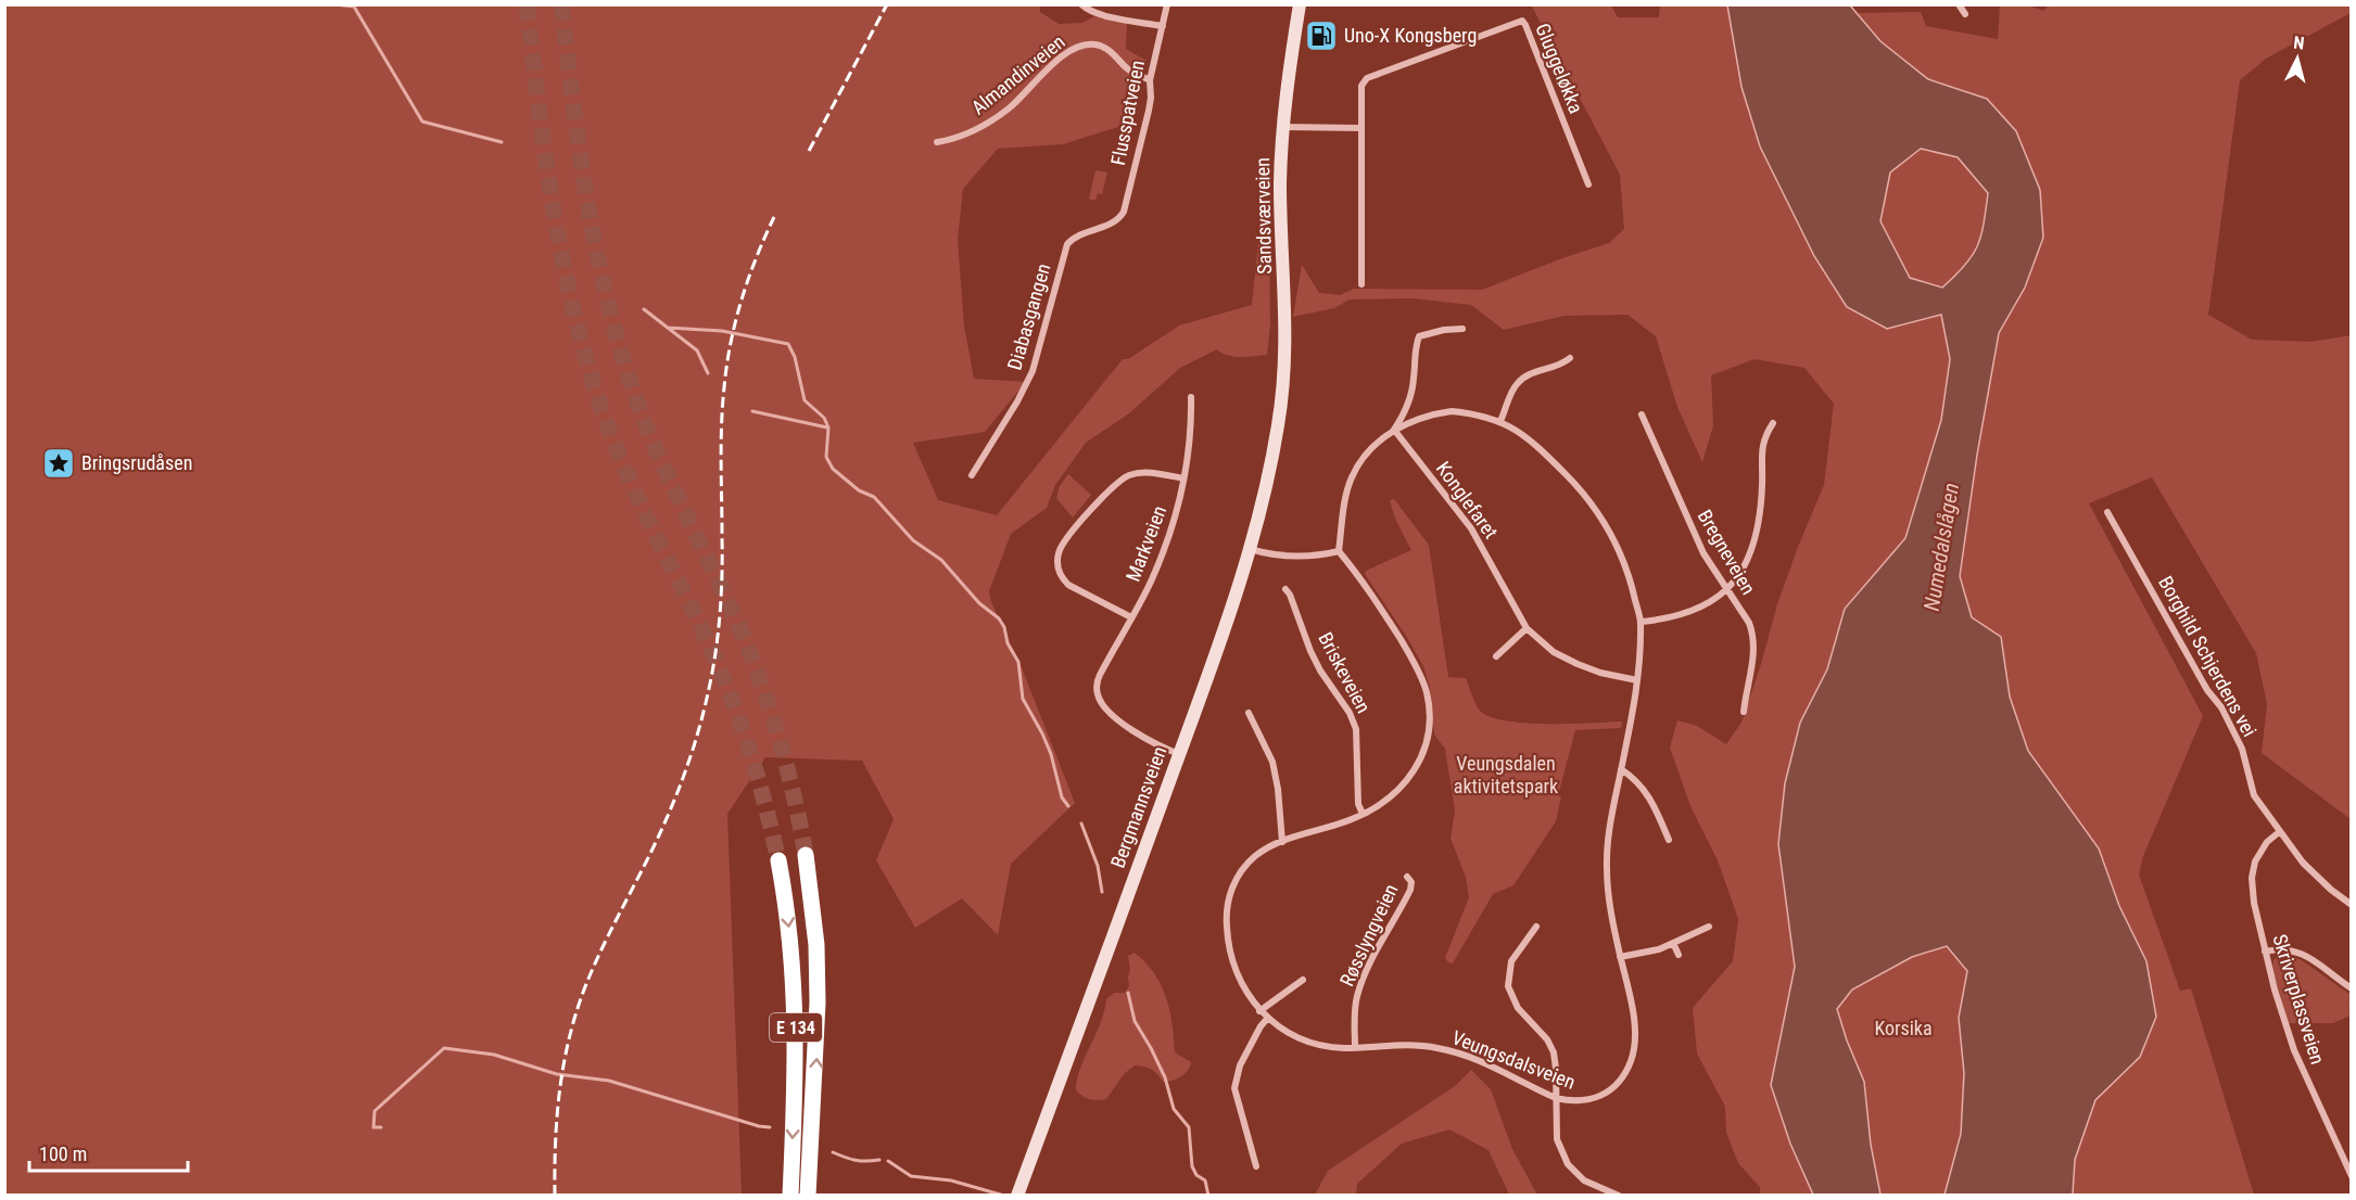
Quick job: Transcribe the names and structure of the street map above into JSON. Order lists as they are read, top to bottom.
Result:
{
  "streets": {
    "highway": ["E 134"],
    "main road": ["Sandsværveien", "Bergmannsveien"],
    "street": [
      "Gluggeløkka",
      "Almandinveien",
      "Flusspatveien",
      "Diabasgangen",
      "Konglefaret",
      "Markveien",
      "Bregneveien",
      "Borghild Schjerdens vei",
      "Briskeveien",
      "Røsslyngveien",
      "Skriverplassveien",
      "Veungsdalsveien"
    ]
  },
  "crossings": [
    ["Almandinveien", "Flusspatveien"],
    ["Flusspatveien", "Diabasgangen"],
    ["Sandsværveien", "Bergmannsveien"],
    ["Konglefaret", "Veungsdalsveien"],
    ["Markveien", "Bergmannsveien"],
    ["Borghild Schjerdens vei", "Skriverplassveien"],
    ["Briskeveien", "Veungsdalsveien"],
    ["Røsslyngveien", "Veungsdalsveien"]
  ],
  "water": ["Numedalslågen"],
  "parks": ["Veungsdalen aktivitetspark", "Korsika"],
  "places": {
    "fuel station": ["Uno-X Kongsberg"],
    "place": ["Bringsrudåsen"]
  },
  "scale_bar": "100 m",
  "north": "top"
}
